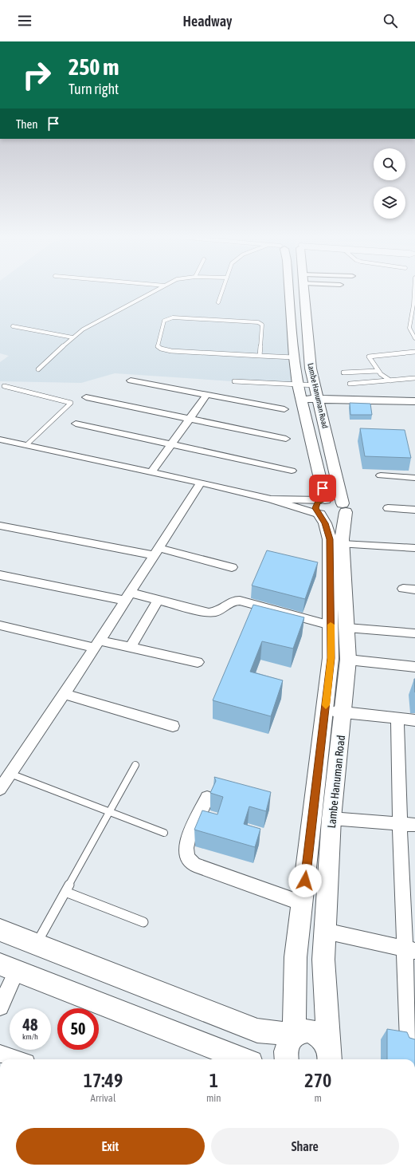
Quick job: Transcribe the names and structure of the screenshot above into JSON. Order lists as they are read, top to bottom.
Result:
{
  "streets": {
    "main road": ["Lambe Hanuman Road"]
  },
  "page": {
    "header": "Headway",
    "turn": ["250 m", "Turn right"],
    "then": "Then",
    "speed": "48 km/h",
    "limit": "50",
    "eta": [
      "17:49",
      "Arrival",
      "1",
      "min",
      "270",
      "m"
    ],
    "buttons": ["Exit", "Share"]
  }
}
